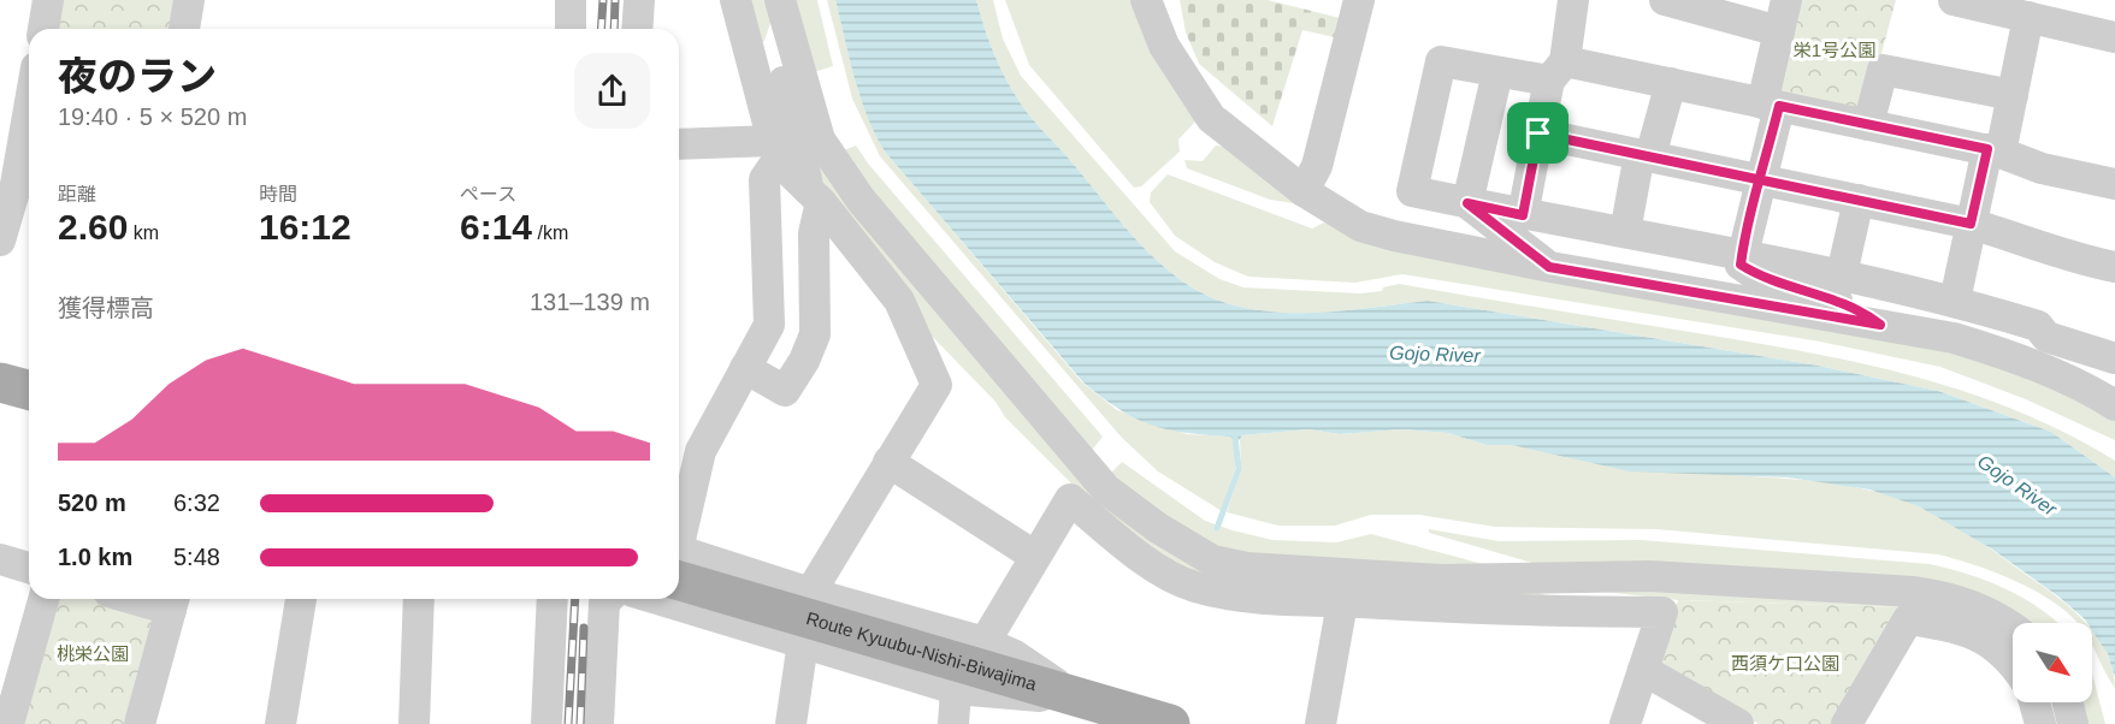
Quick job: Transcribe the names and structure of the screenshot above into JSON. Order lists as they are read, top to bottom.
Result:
{
  "streets": {
    "main road": ["Route Kyuubu-Nishi-Biwajima"]
  },
  "water": ["Gojo River"],
  "parks": ["栄1号公園", "桃栄公園", "西須ケ口公園"],
  "north": "bottom right",
  "page": {
    "heading": ["夜のラン", "19:40 · 5 × 520 m"],
    "stats": [
      ["距離", "2.60 km"],
      ["時間", "16:12"],
      ["ペース", "6:14 /km"]
    ],
    "chart": ["獲得標高", "131–139 m"],
    "list": [
      {
        "name": "520 m",
        "note": "6:32"
      },
      {
        "name": "1.0 km",
        "note": "5:48"
      }
    ]
  }
}
